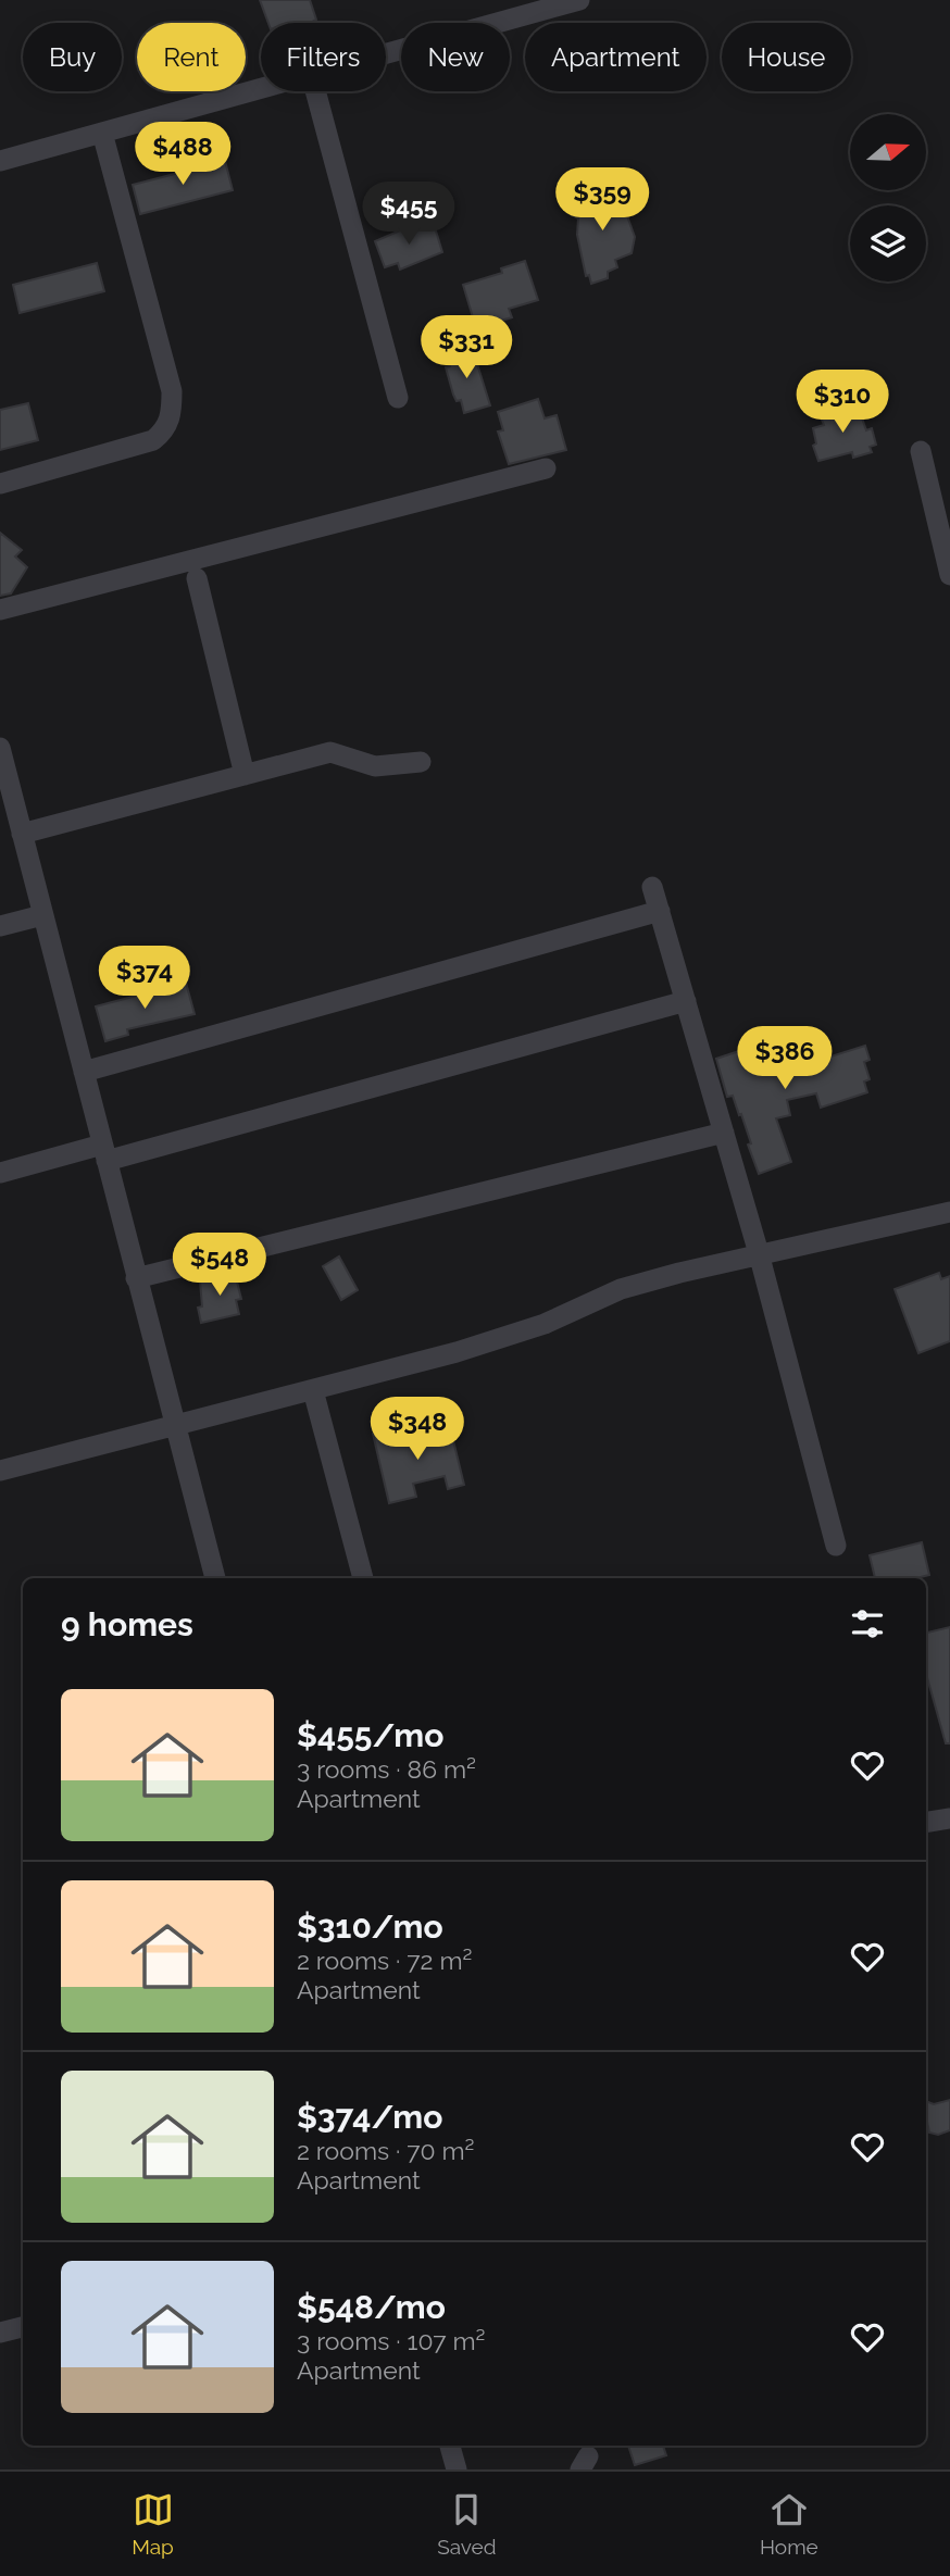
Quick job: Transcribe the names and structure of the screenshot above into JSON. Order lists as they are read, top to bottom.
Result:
{
  "north": "right",
  "page": {
    "chip": [
      "Buy",
      "Rent",
      "Filters",
      "New",
      "Apartment",
      "House"
    ],
    "price": [
      "$488",
      "$359",
      "$455",
      "$331",
      "$310",
      "$374",
      "$386",
      "$548",
      "$348"
    ],
    "heading": "9 homes",
    "list": [
      {
        "name": "$455/mo",
        "note": "3 rooms · 86 m² · Apartment"
      },
      {
        "name": "$310/mo",
        "note": "2 rooms · 72 m² · Apartment"
      },
      {
        "name": "$374/mo",
        "note": "2 rooms · 70 m² · Apartment"
      },
      {
        "name": "$548/mo",
        "note": "3 rooms · 107 m² · Apartment"
      }
    ],
    "tabs": ["Map", "Saved", "Home"]
  }
}
